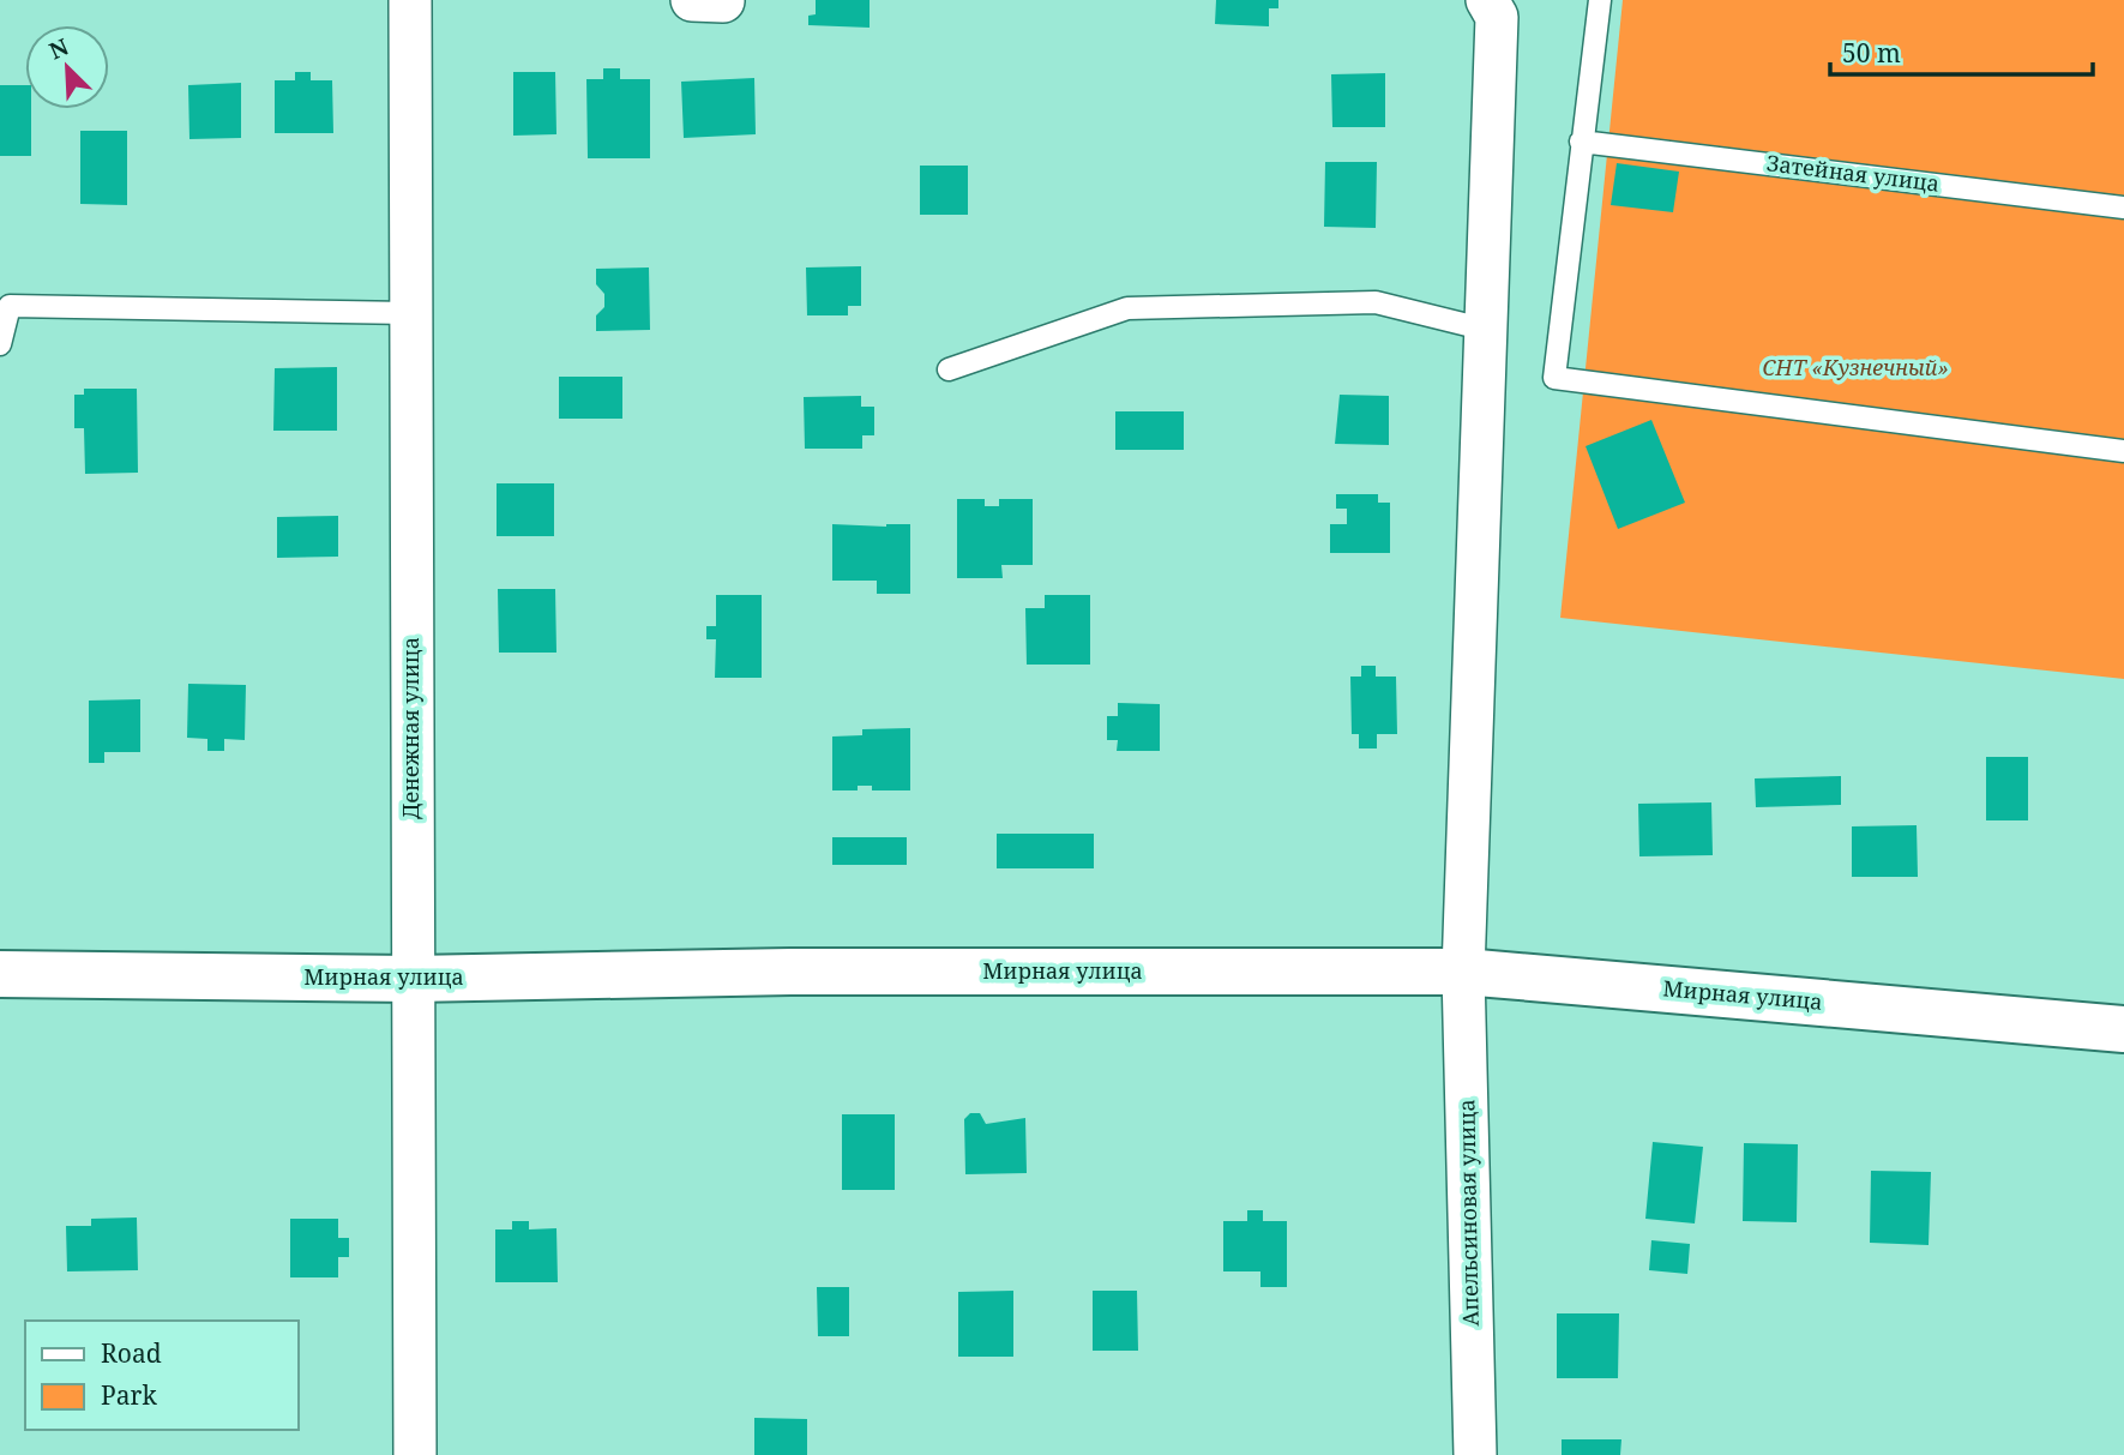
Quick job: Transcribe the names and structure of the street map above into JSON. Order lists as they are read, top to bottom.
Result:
{
  "streets": {
    "street": ["Денежная улица", "Мирная улица", "Апельсиновая улица"],
    "lane": ["Затейная улица"]
  },
  "crossings": [
    ["Денежная улица", "Мирная улица"],
    ["Мирная улица", "Апельсиновая улица"]
  ],
  "parks": ["СНТ «Кузнечный»"],
  "legend": ["Road", "Park"],
  "scale_bar": "50 m",
  "north": "top left"
}
